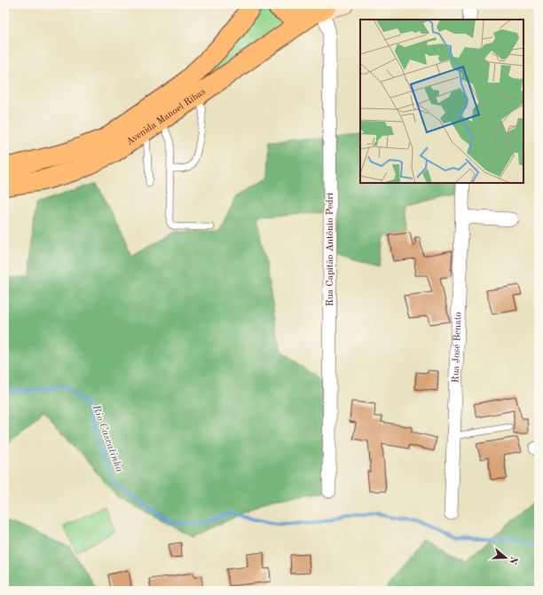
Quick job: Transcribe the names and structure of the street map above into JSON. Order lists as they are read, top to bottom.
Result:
{
  "streets": {
    "main road": ["Avenida Manoel Ribas"],
    "street": ["Rua Capitão Antônio Pedri", "Rua José Benato"]
  },
  "crossings": [
    ["Avenida Manoel Ribas", "Rua Capitão Antônio Pedri"]
  ],
  "water": ["Rio Cascatinha"],
  "north": "right"
}
